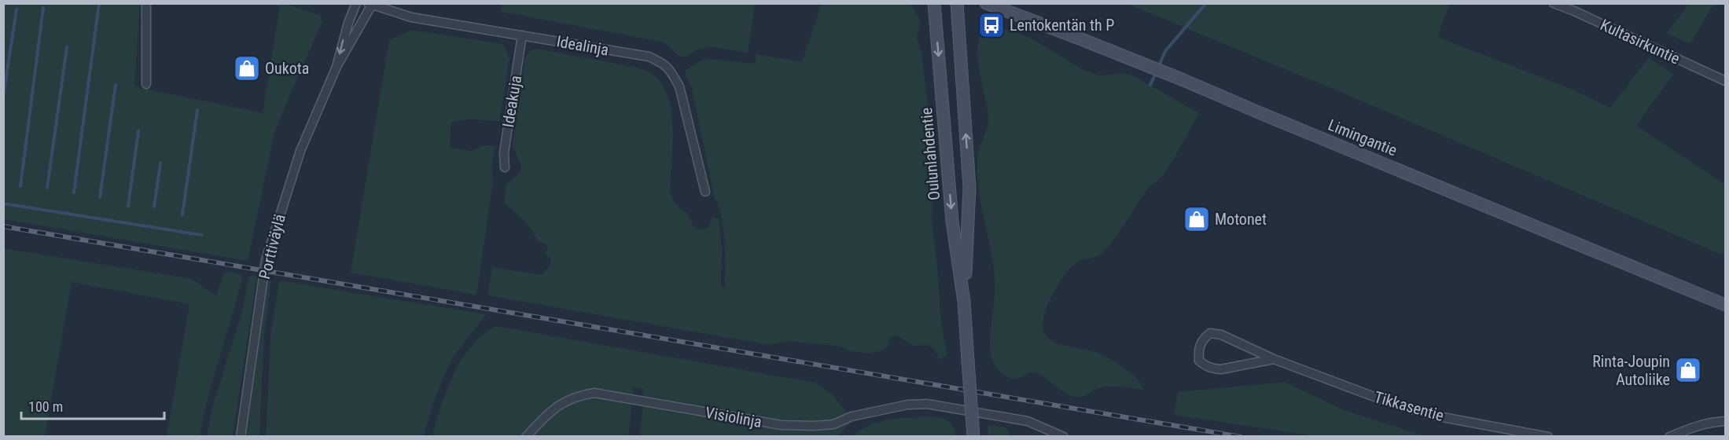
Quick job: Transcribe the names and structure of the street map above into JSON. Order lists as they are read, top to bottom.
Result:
{
  "streets": {
    "main road": ["Limingantie", "Oulunlahdentie"],
    "street": [
      "Kultasirkuntie",
      "Idealinja",
      "Ideakuja",
      "Porttiväylä",
      "Tikkasentie",
      "Visiolinja"
    ]
  },
  "crossings": [
    ["Idealinja", "Ideakuja"],
    ["Idealinja", "Porttiväylä"]
  ],
  "places": {
    "bus stop": ["Lentokentän th P"],
    "shop": ["Oukota", "Motonet", "Rinta-Joupin Autoliike"]
  },
  "scale_bar": "100 m"
}
